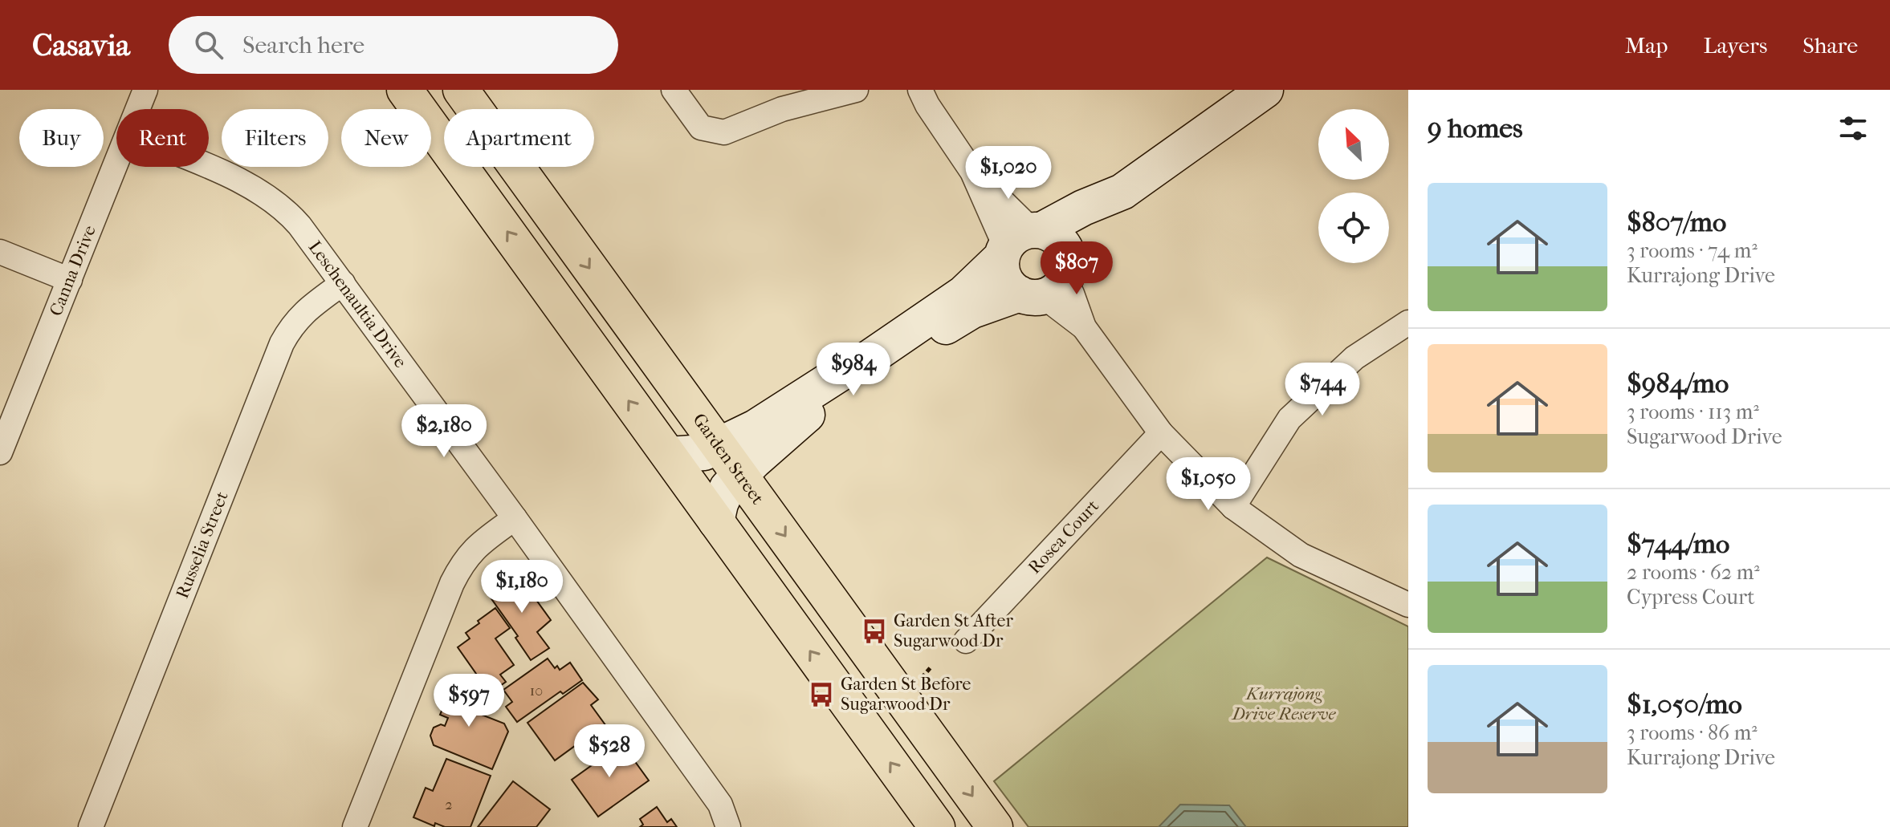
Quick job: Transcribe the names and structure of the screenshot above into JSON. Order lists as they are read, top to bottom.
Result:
{
  "streets": {
    "main road": ["Garden Street"],
    "street": [
      "Canna Drive",
      "Leschenaultia Drive",
      "Rosea Court",
      "Russelia Street"
    ]
  },
  "crossings": [
    ["Leschenaultia Drive", "Russelia Street"]
  ],
  "parks": ["Kurrajong Drive Reserve"],
  "places": {
    "bus stop": ["Garden St After Sugarwood Dr", "Garden St Before Sugarwood Dr"]
  },
  "house_numbers": ["10", "2"],
  "north": "top left",
  "page": {
    "header": "Casavia",
    "search": "Search here",
    "nav": ["Map", "Layers", "Share"],
    "heading": "9 homes",
    "chip": [
      "Buy",
      "Rent",
      "Filters",
      "New",
      "Apartment"
    ],
    "price": [
      "$1,020",
      "$807",
      "$984",
      "$744",
      "$2,180",
      "$1,050",
      "$1,180",
      "$597",
      "$528"
    ],
    "list": [
      {
        "name": "$807/mo",
        "note": "3 rooms · 74 m² · Kurrajong Drive"
      },
      {
        "name": "$984/mo",
        "note": "3 rooms · 113 m² · Sugarwood Drive"
      },
      {
        "name": "$744/mo",
        "note": "2 rooms · 62 m² · Cypress Court"
      },
      {
        "name": "$1,050/mo",
        "note": "3 rooms · 86 m² · Kurrajong Drive"
      }
    ]
  }
}
